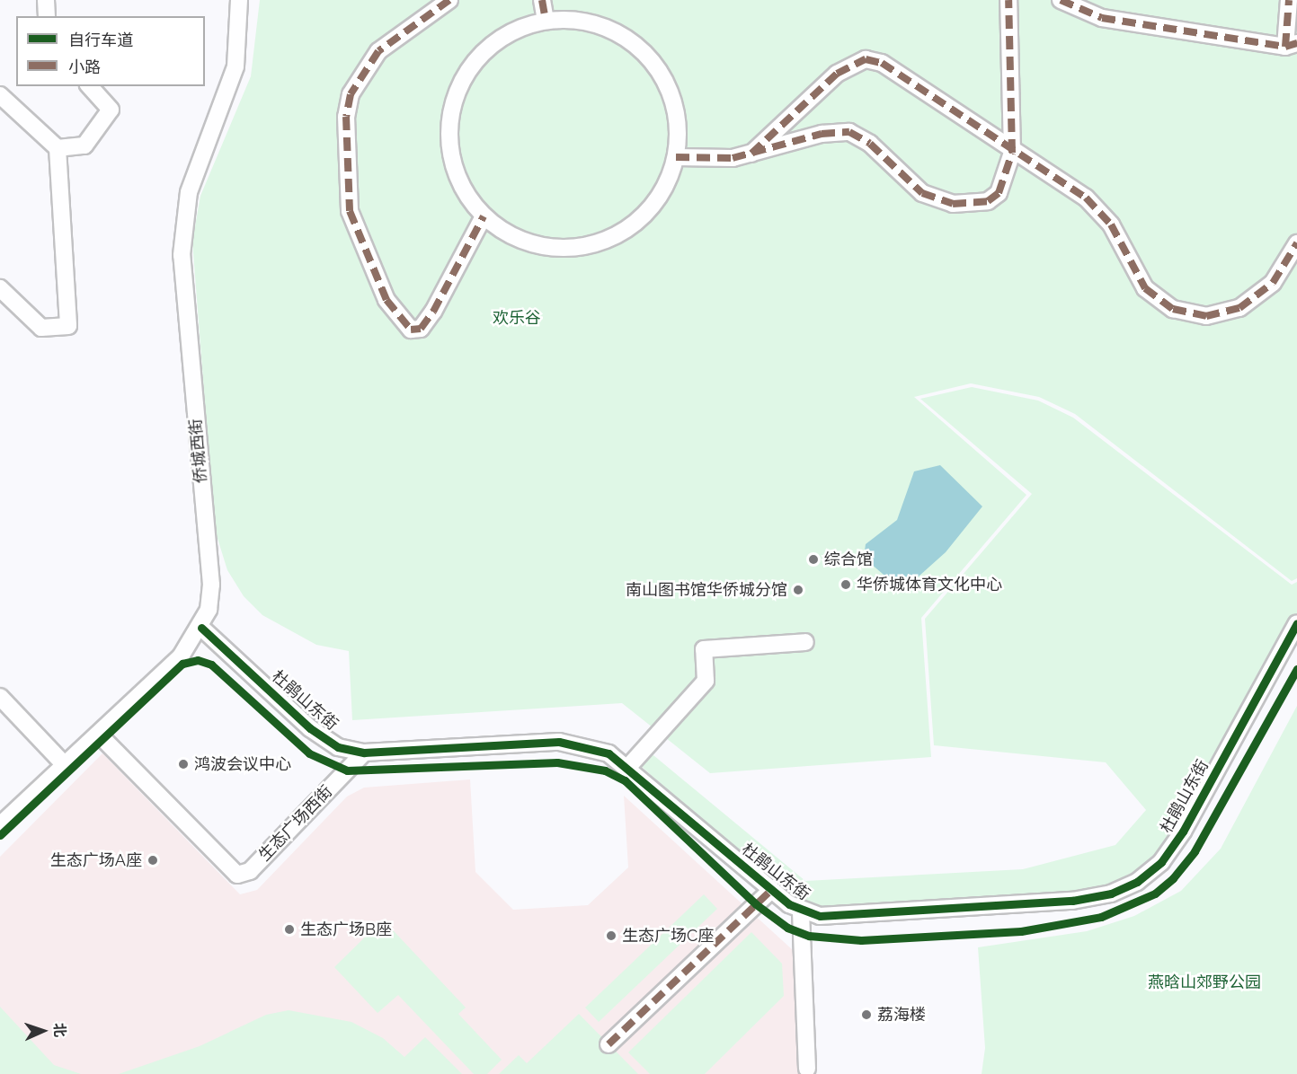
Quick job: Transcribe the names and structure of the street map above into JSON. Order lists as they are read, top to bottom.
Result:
{
  "streets": {
    "street": ["侨城西街", "杜鹃山东街", "生态广场西街"]
  },
  "crossings": [
    ["侨城西街", "杜鹃山东街"],
    ["杜鹃山东街", "生态广场西街"]
  ],
  "parks": ["欢乐谷", "燕晗山郊野公园"],
  "places": [
    "综合馆",
    "华侨城体育文化中心",
    "南山图书馆华侨城分馆",
    "鸿波会议中心",
    "生态广场A座",
    "生态广场B座",
    "生态广场C座",
    "荔海楼"
  ],
  "legend": ["自行车道", "小路"],
  "north": "right"
}
